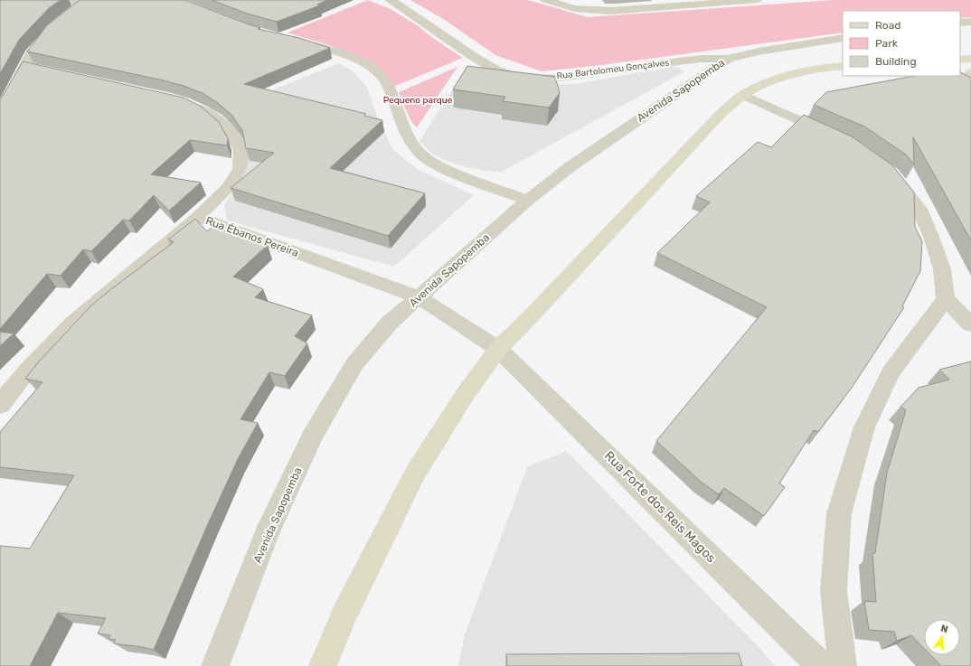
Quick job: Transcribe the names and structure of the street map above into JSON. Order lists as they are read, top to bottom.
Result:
{
  "streets": {
    "street": [
      "Rua Bartolomeu Gonçalves",
      "Avenida Sapopemba",
      "Rua Ébanos Pereira",
      "Rua Forte dos Reis Magos"
    ]
  },
  "crossings": [
    ["Rua Bartolomeu Gonçalves", "Avenida Sapopemba"],
    ["Avenida Sapopemba", "Rua Ébanos Pereira"],
    ["Rua Ébanos Pereira", "Rua Forte dos Reis Magos"]
  ],
  "parks": ["Pequeno parque"],
  "legend": ["Road", "Park", "Building"],
  "north": "top"
}
